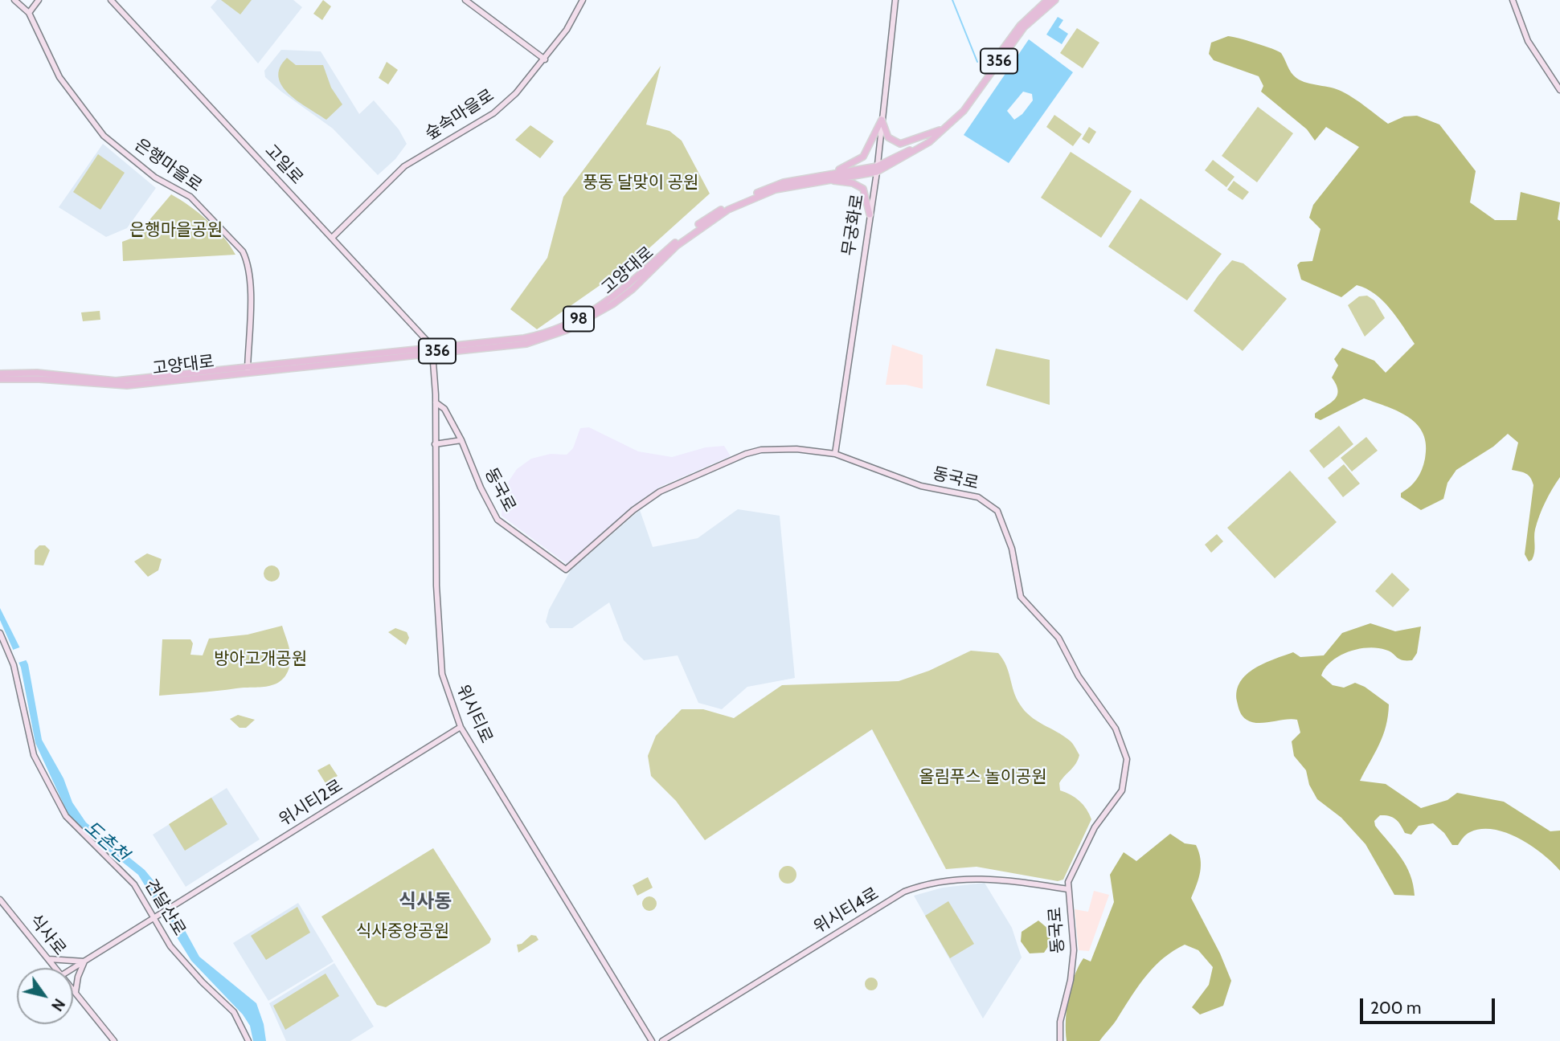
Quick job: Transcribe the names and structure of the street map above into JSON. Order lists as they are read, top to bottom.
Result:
{
  "streets": {
    "main road": ["356", "고양대로", "98"],
    "street": [
      "숲속마을로",
      "고일로",
      "은행마을로",
      "무궁화로",
      "동국로",
      "위시티로",
      "위시티2로",
      "견달산로",
      "위시티4로",
      "식사로"
    ]
  },
  "crossings": [
    ["숲속마을로", "고일로"],
    ["고일로", "고양대로"],
    ["고일로", "위시티로"],
    ["은행마을로", "고양대로"],
    ["무궁화로", "고양대로"],
    ["무궁화로", "동국로"],
    ["고양대로", "위시티로"],
    ["동국로", "위시티로"],
    ["동국로", "위시티4로"],
    ["위시티로", "위시티2로"],
    ["위시티2로", "견달산로"]
  ],
  "districts": ["식사동"],
  "water": ["도촌천"],
  "parks": [
    "풍동 달맞이 공원",
    "은행마을공원",
    "방아고개공원",
    "올림푸스 놀이공원",
    "식사중앙공원"
  ],
  "scale_bar": "200 m",
  "north": "bottom right"
}
